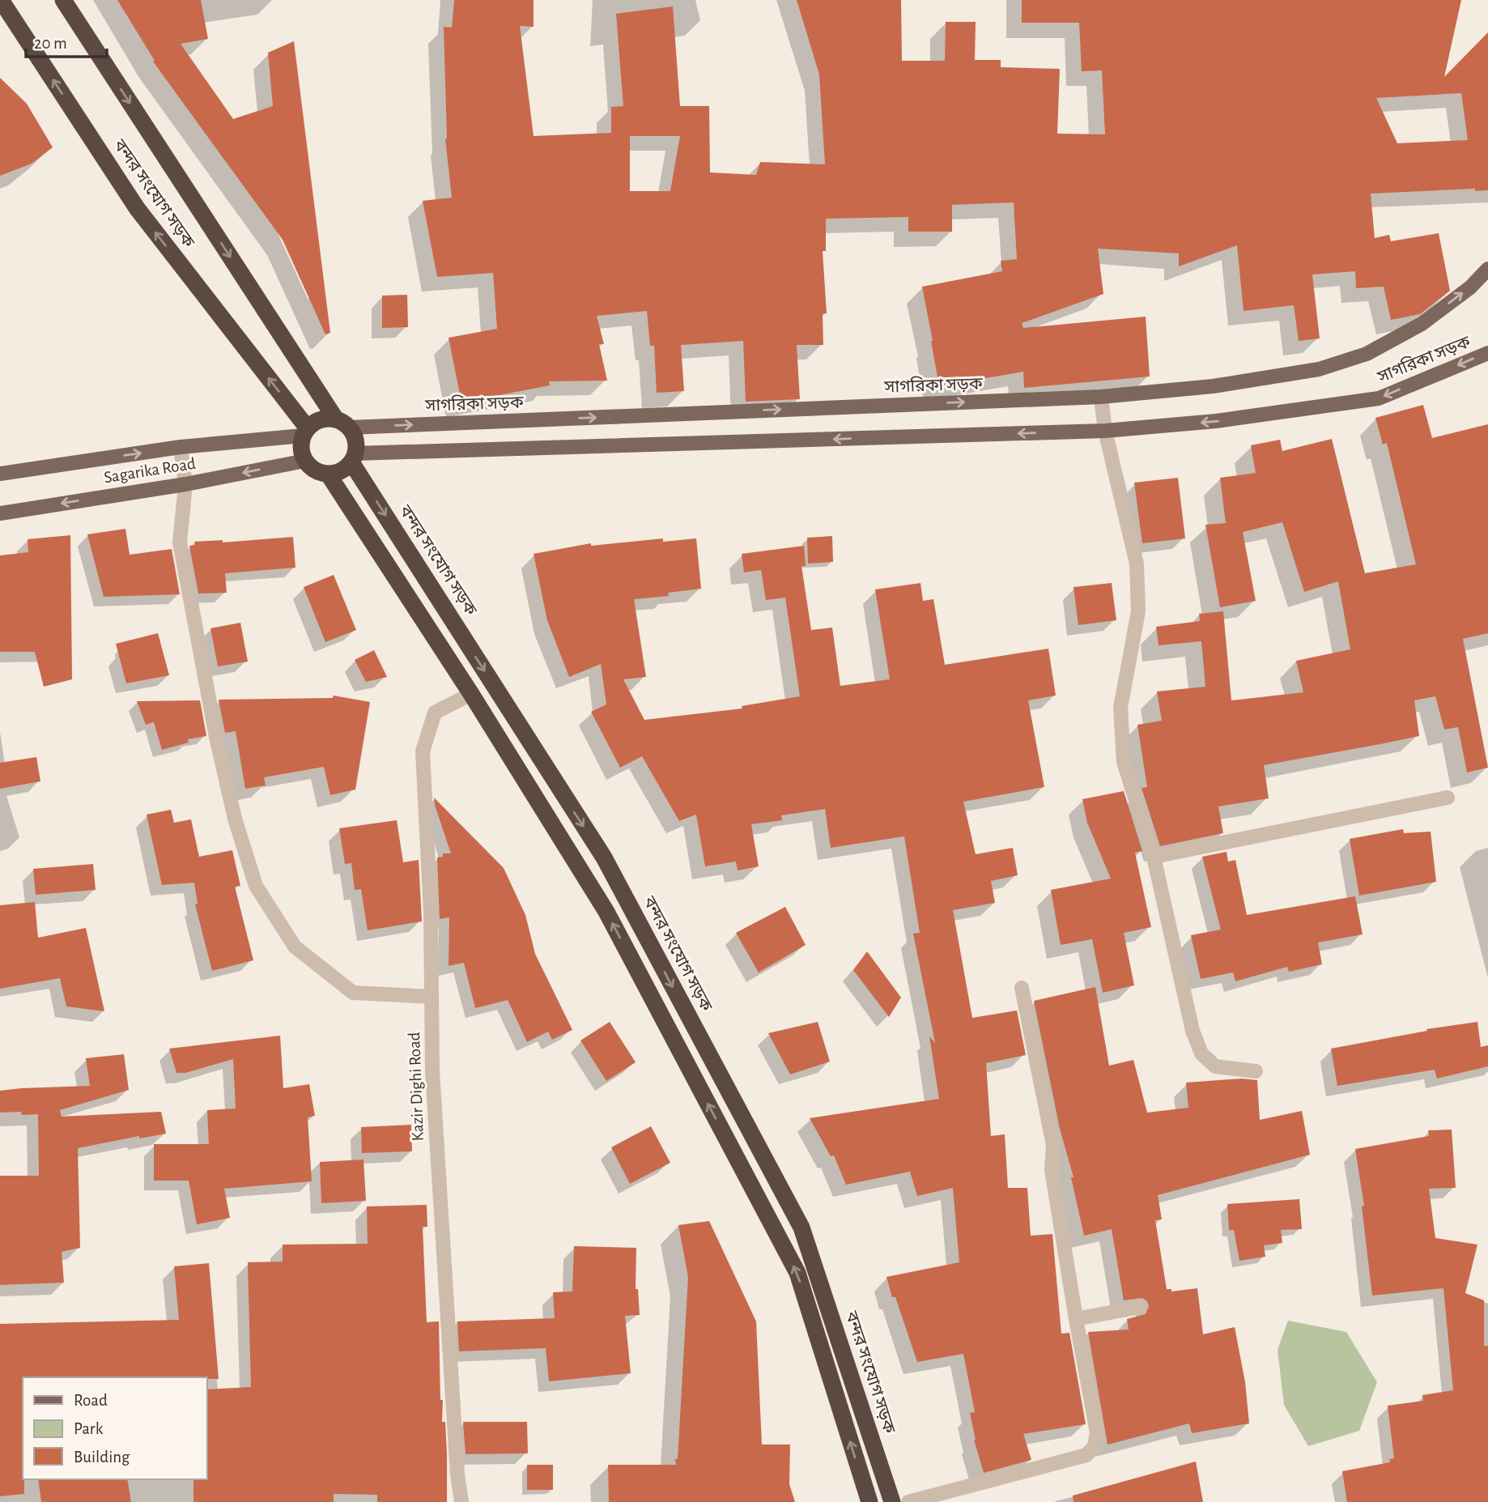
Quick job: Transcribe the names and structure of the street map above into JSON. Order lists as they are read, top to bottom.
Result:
{
  "streets": {
    "highway": ["বন্দর সংযোগ সড়ক"],
    "main road": ["সাগরিকা সড়ক", "Sagarika Road"],
    "street": ["Kazir Dighi Road"]
  },
  "crossings": [
    ["বন্দর সংযোগ সড়ক", "সাগরিকা সড়ক"],
    ["বন্দর সংযোগ সড়ক", "Sagarika Road"],
    ["সাগরিকা সড়ক", "Sagarika Road"]
  ],
  "legend": ["Road", "Park", "Building"],
  "scale_bar": "20 m"
}
